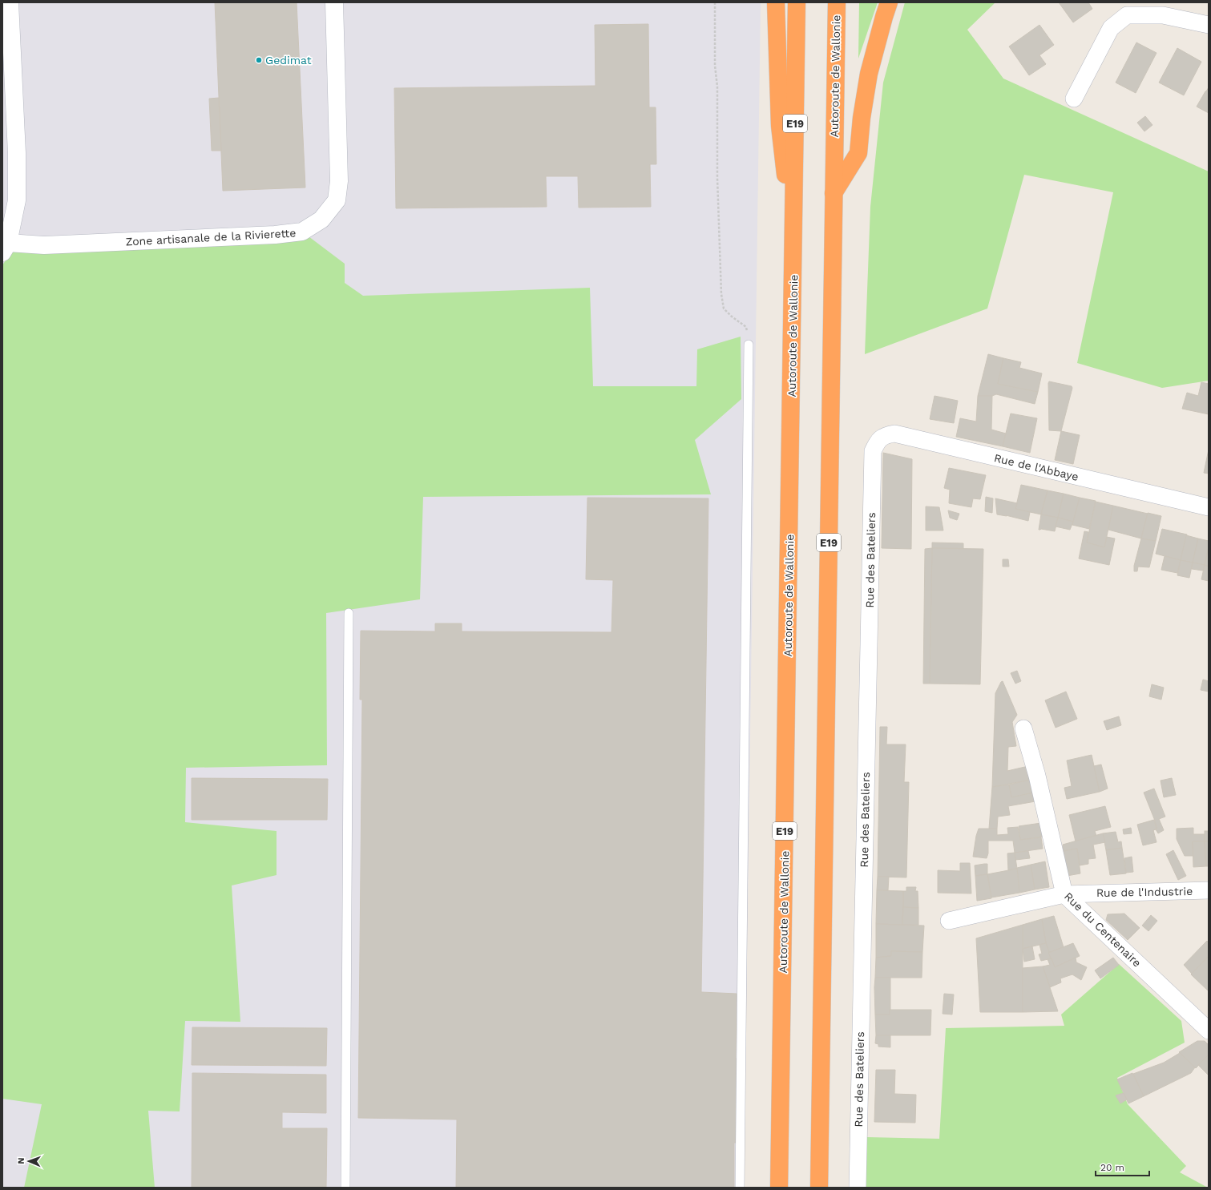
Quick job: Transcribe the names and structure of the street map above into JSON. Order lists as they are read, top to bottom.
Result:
{
  "streets": {
    "highway": ["Autoroute de Wallonie", "E19"],
    "street": [
      "Zone artisanale de la Rivierette",
      "Rue de l'Abbaye",
      "Rue des Bateliers",
      "Rue de l'Industrie",
      "Rue du Centenaire"
    ]
  },
  "crossings": [
    ["Rue de l'Abbaye", "Rue des Bateliers"],
    ["Rue de l'Industrie", "Rue du Centenaire"]
  ],
  "places": ["Gedimat"],
  "scale_bar": "20 m",
  "north": "left"
}
